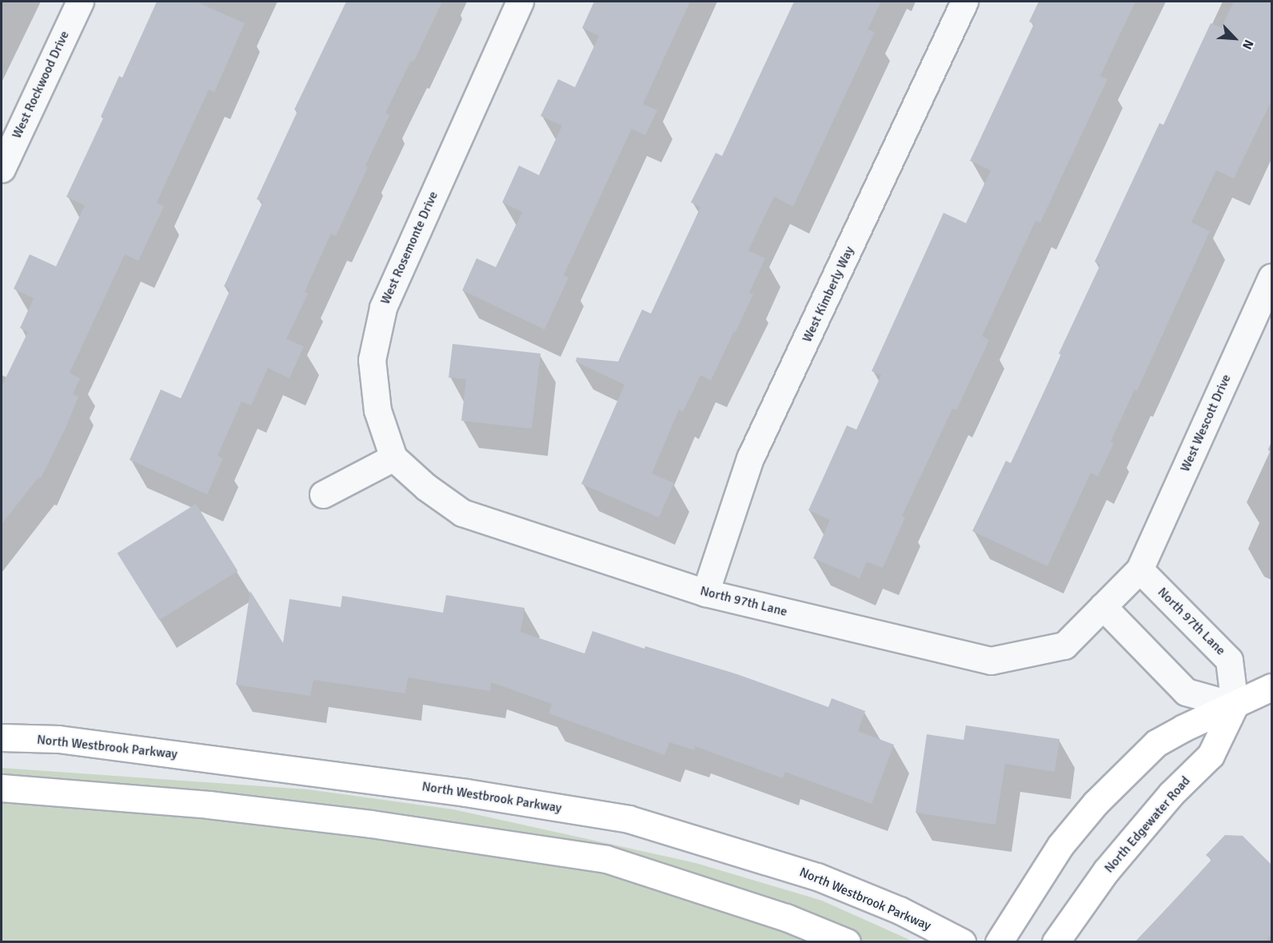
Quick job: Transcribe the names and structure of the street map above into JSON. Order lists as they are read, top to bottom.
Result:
{
  "streets": {
    "street": [
      "West Rockwood Drive",
      "West Rosemonte Drive",
      "West Kimberly Way",
      "West Wescott Drive",
      "North 97th Lane",
      "North Westbrook Parkway",
      "North Edgewater Road"
    ]
  },
  "crossings": [
    ["West Rosemonte Drive", "North 97th Lane"],
    ["West Kimberly Way", "North 97th Lane"],
    ["West Wescott Drive", "North 97th Lane"],
    ["North 97th Lane", "North Edgewater Road"]
  ],
  "north": "bottom right"
}
